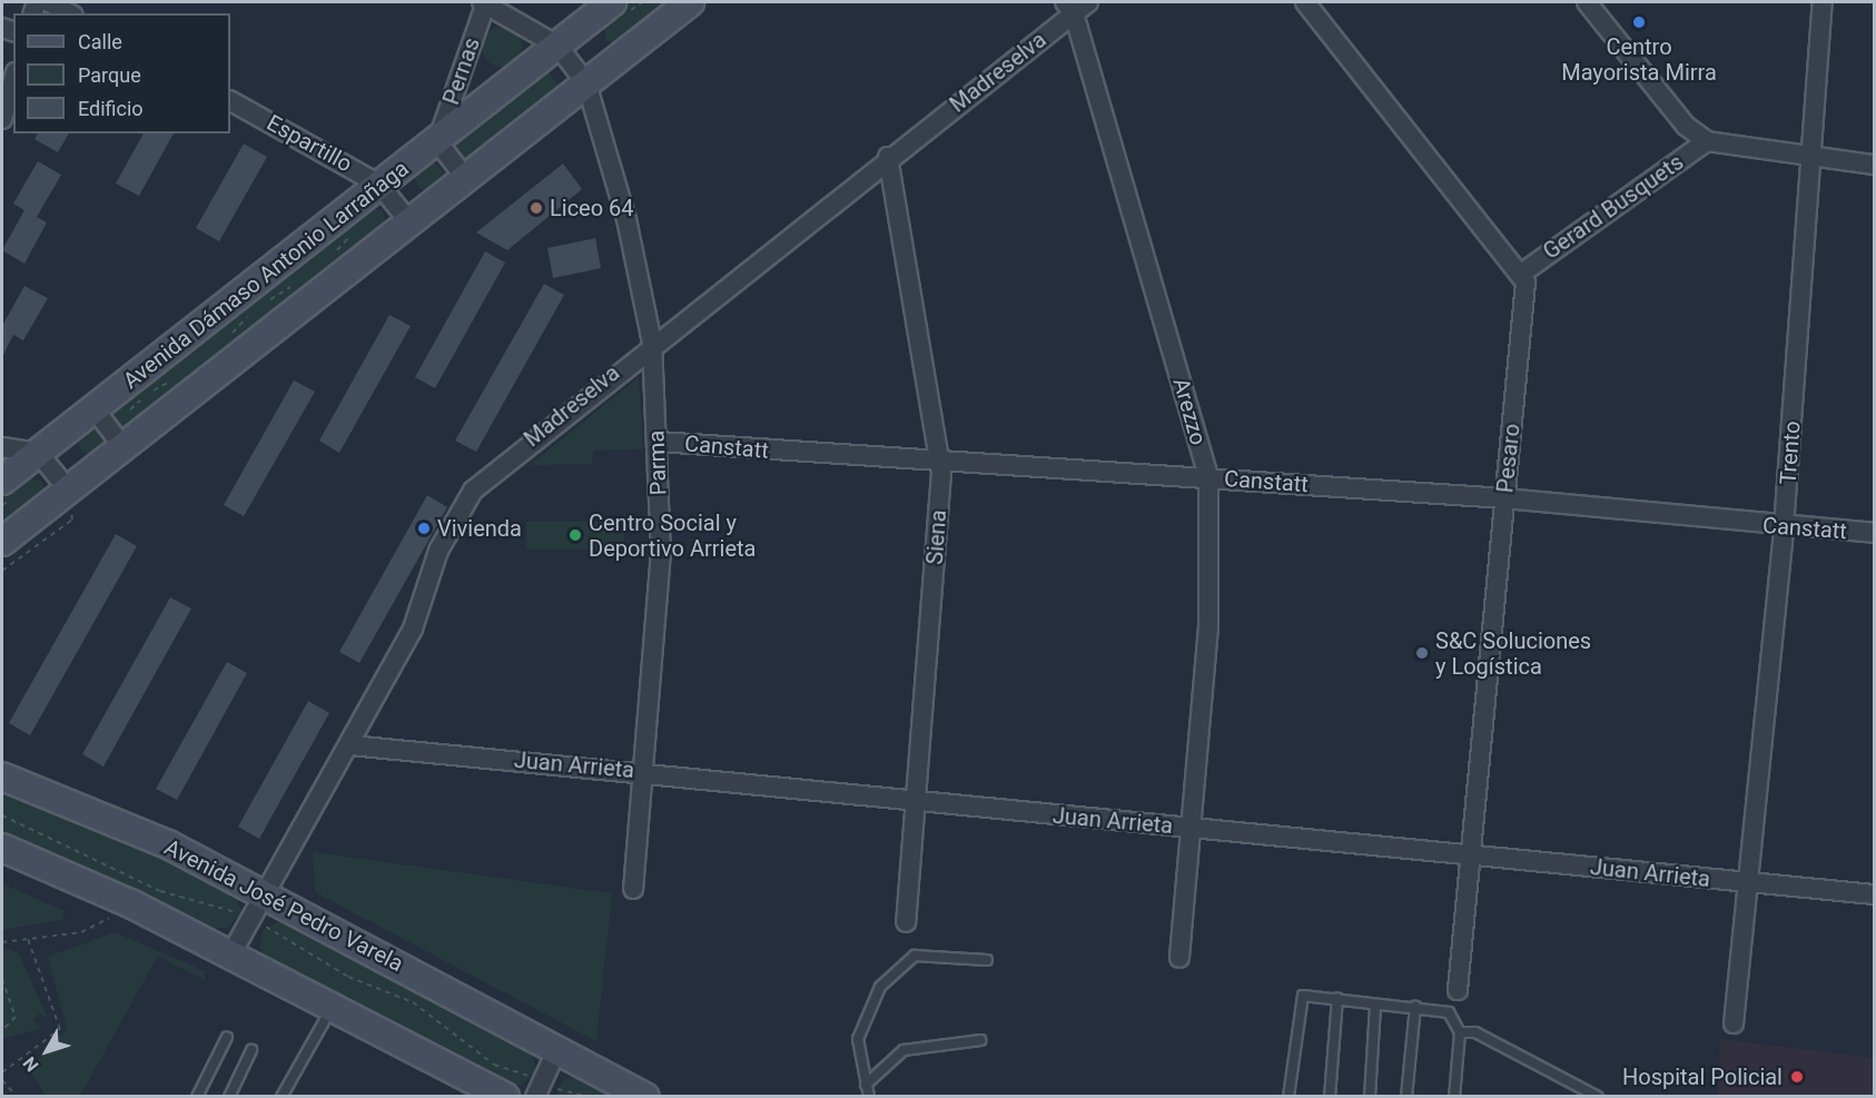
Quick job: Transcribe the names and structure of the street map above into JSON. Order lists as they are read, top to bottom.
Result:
{
  "streets": {
    "street": [
      "Pernas",
      "Madreselva",
      "Espartillo",
      "Gerard Busquets",
      "Avenida Dámaso Antonio Larrañaga",
      "Arezzo",
      "Canstatt",
      "Trento",
      "Pesaro",
      "Parma",
      "Siena",
      "Juan Arrieta",
      "Avenida José Pedro Varela"
    ]
  },
  "crossings": [
    ["Pernas", "Avenida Dámaso Antonio Larrañaga"],
    ["Madreselva", "Arezzo"],
    ["Madreselva", "Parma"],
    ["Madreselva", "Siena"],
    ["Madreselva", "Juan Arrieta"],
    ["Madreselva", "Avenida José Pedro Varela"],
    ["Espartillo", "Avenida Dámaso Antonio Larrañaga"],
    ["Gerard Busquets", "Pesaro"],
    ["Arezzo", "Canstatt"],
    ["Arezzo", "Juan Arrieta"],
    ["Canstatt", "Trento"],
    ["Canstatt", "Pesaro"],
    ["Canstatt", "Parma"],
    ["Canstatt", "Siena"],
    ["Trento", "Juan Arrieta"],
    ["Pesaro", "Juan Arrieta"],
    ["Parma", "Juan Arrieta"],
    ["Siena", "Juan Arrieta"]
  ],
  "places": [
    "Centro Mayorista Mirra",
    "Liceo 64",
    "Vivienda",
    "Centro Social y Deportivo Arrieta",
    "S&C Soluciones y Logística",
    "Hospital Policial"
  ],
  "legend": ["Calle", "Parque", "Edificio"],
  "north": "bottom left"
}
